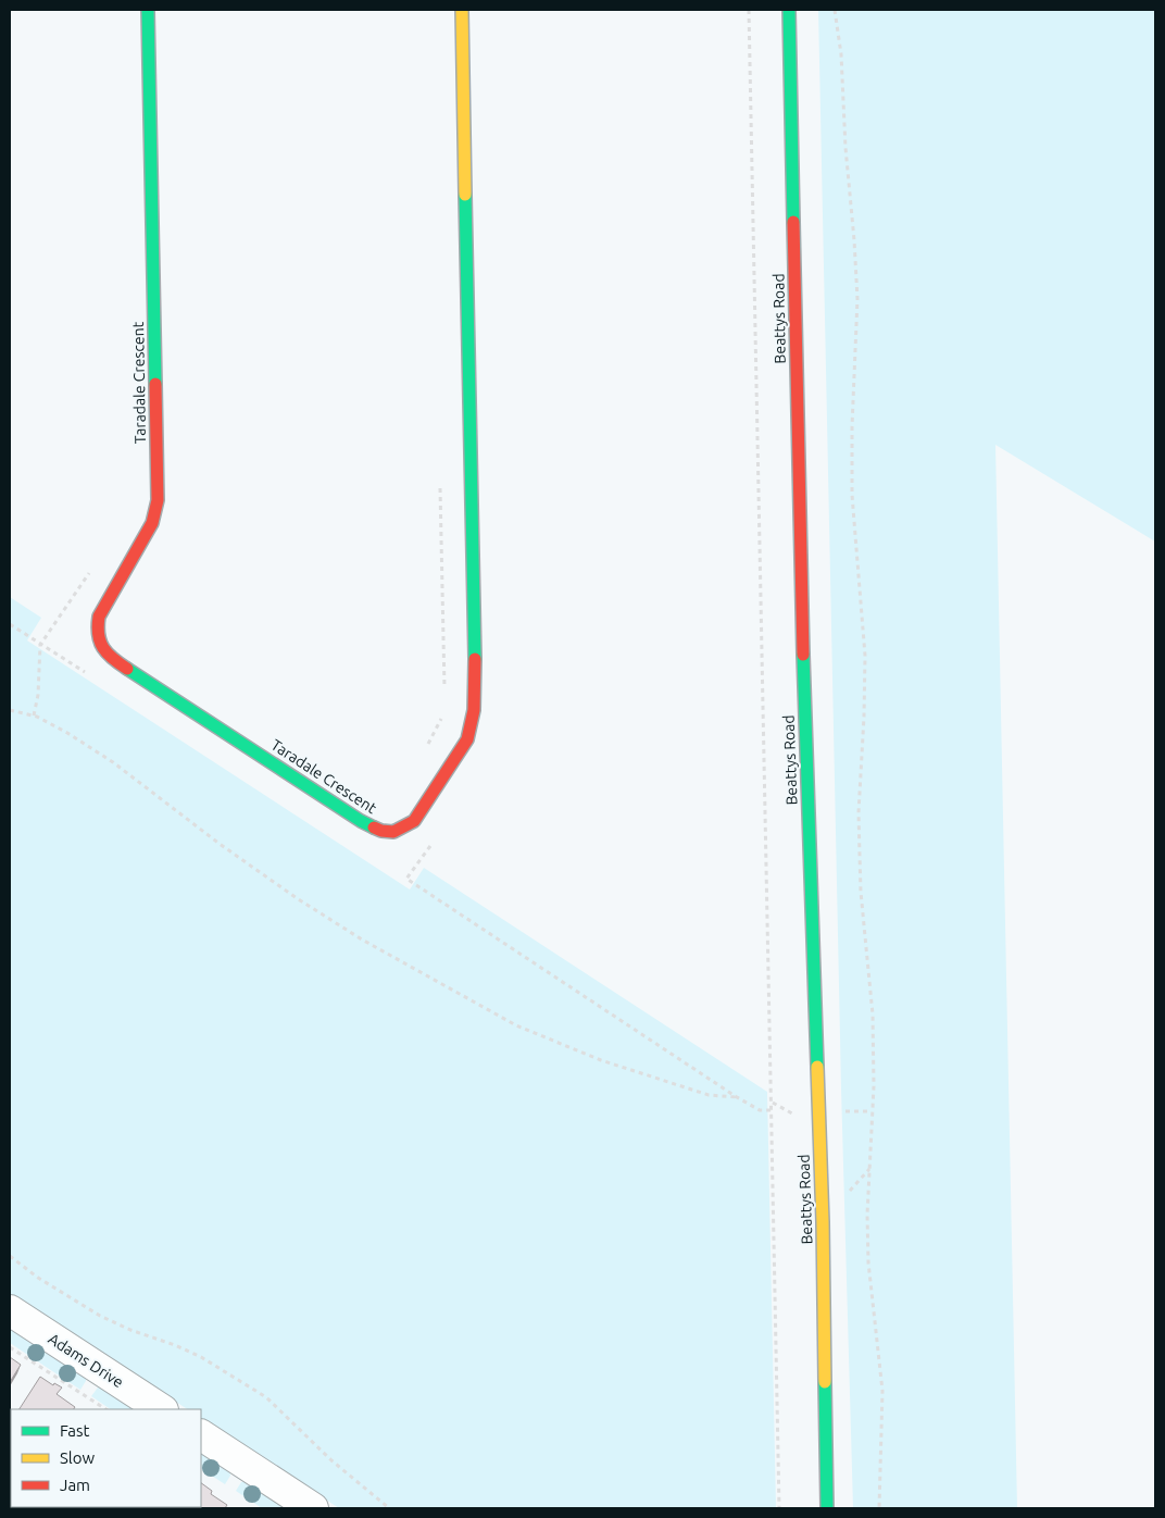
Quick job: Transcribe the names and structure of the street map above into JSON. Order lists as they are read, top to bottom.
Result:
{
  "streets": {
    "street": ["Beattys Road", "Taradale Crescent", "Adams Drive"]
  },
  "legend": ["Fast", "Slow", "Jam"]
}
